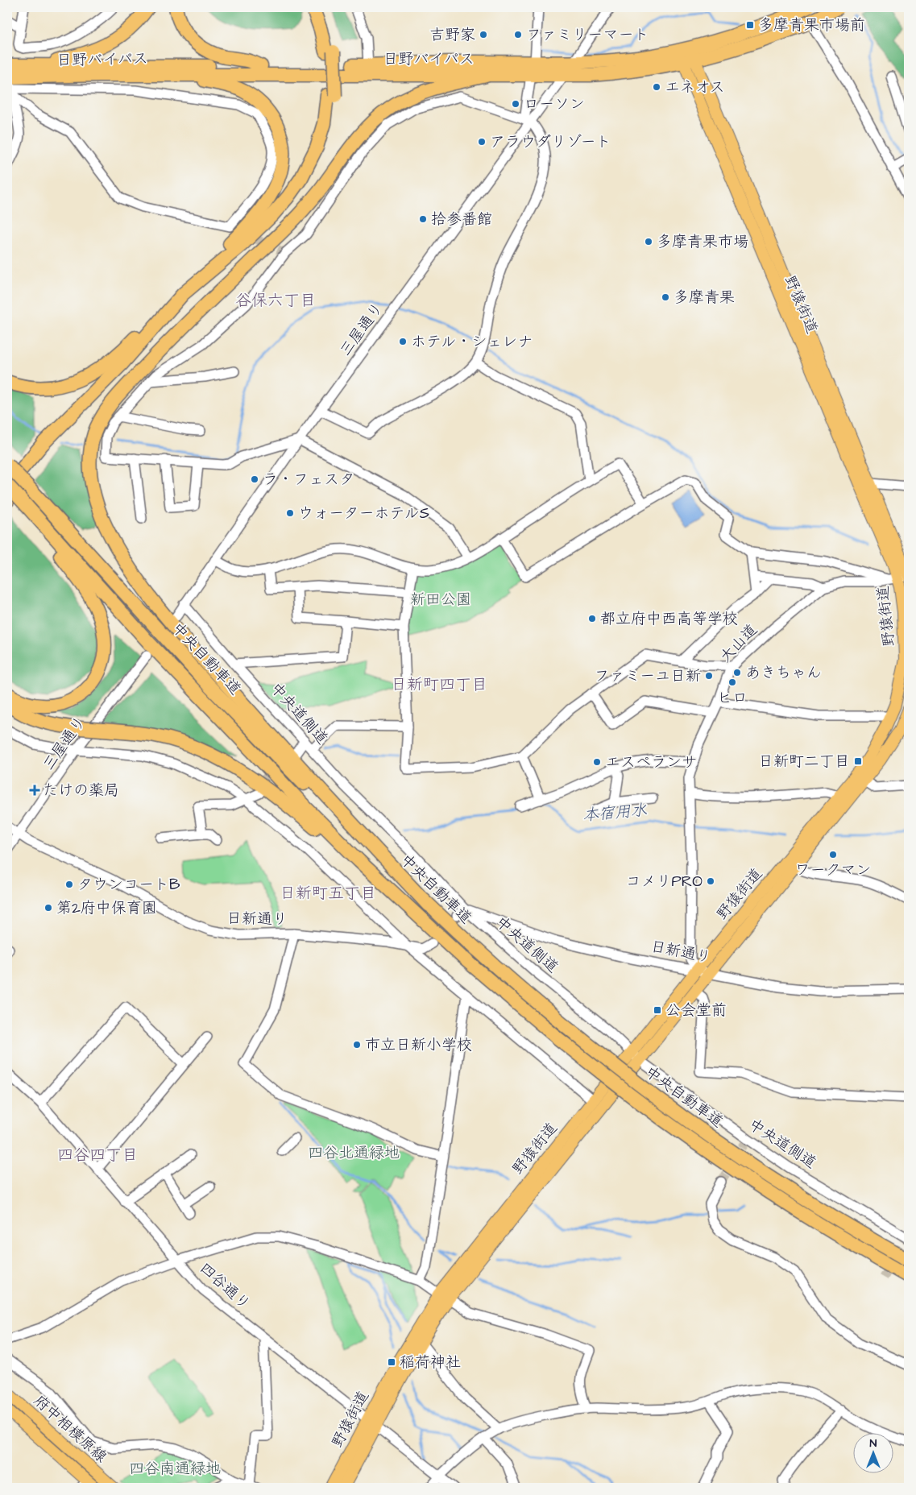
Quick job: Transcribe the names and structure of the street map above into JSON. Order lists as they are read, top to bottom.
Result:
{
  "streets": {
    "highway": ["日野バイパス", "中央自動車道"],
    "main road": ["野猿街道", "府中相模原線"],
    "street": [
      "三屋通り",
      "大山道",
      "中央道側道",
      "日新通り",
      "四谷通り"
    ]
  },
  "crossings": [
    ["日野バイパス", "野猿街道"],
    ["日野バイパス", "三屋通り"],
    ["野猿街道", "大山道"],
    ["野猿街道", "中央道側道"],
    ["野猿街道", "日新通り"],
    ["野猿街道", "四谷通り"],
    ["三屋通り", "中央道側道"],
    ["三屋通り", "日新通り"],
    ["大山道", "日新通り"],
    ["中央道側道", "日新通り"]
  ],
  "districts": [
    "谷保六丁目",
    "日新町四丁目",
    "日新町五丁目",
    "四谷四丁目"
  ],
  "water": ["本宿用水"],
  "parks": ["新田公園", "四谷北通緑地", "四谷南通緑地"],
  "places": {
    "transit": [
      "多摩青果市場前",
      "日新町二丁目",
      "公会堂前",
      "稲荷神社"
    ],
    "other": [
      "吉野家",
      "ファミリーマート",
      "エネオス",
      "ローソン",
      "アラウダリゾート",
      "拾参番館",
      "多摩青果市場",
      "多摩青果",
      "ホテル・シェレナ",
      "ラ・フェスタ",
      "ウォーターホテルS",
      "都立府中西高等学校",
      "あきちゃん",
      "ファミーユ日新",
      "ヒロ",
      "エスペランサ",
      "ワークマン",
      "コメリPRO",
      "タウンコートB",
      "第2府中保育園",
      "市立日新小学校"
    ],
    "health": ["たけの薬局"]
  },
  "north": "top"
}
